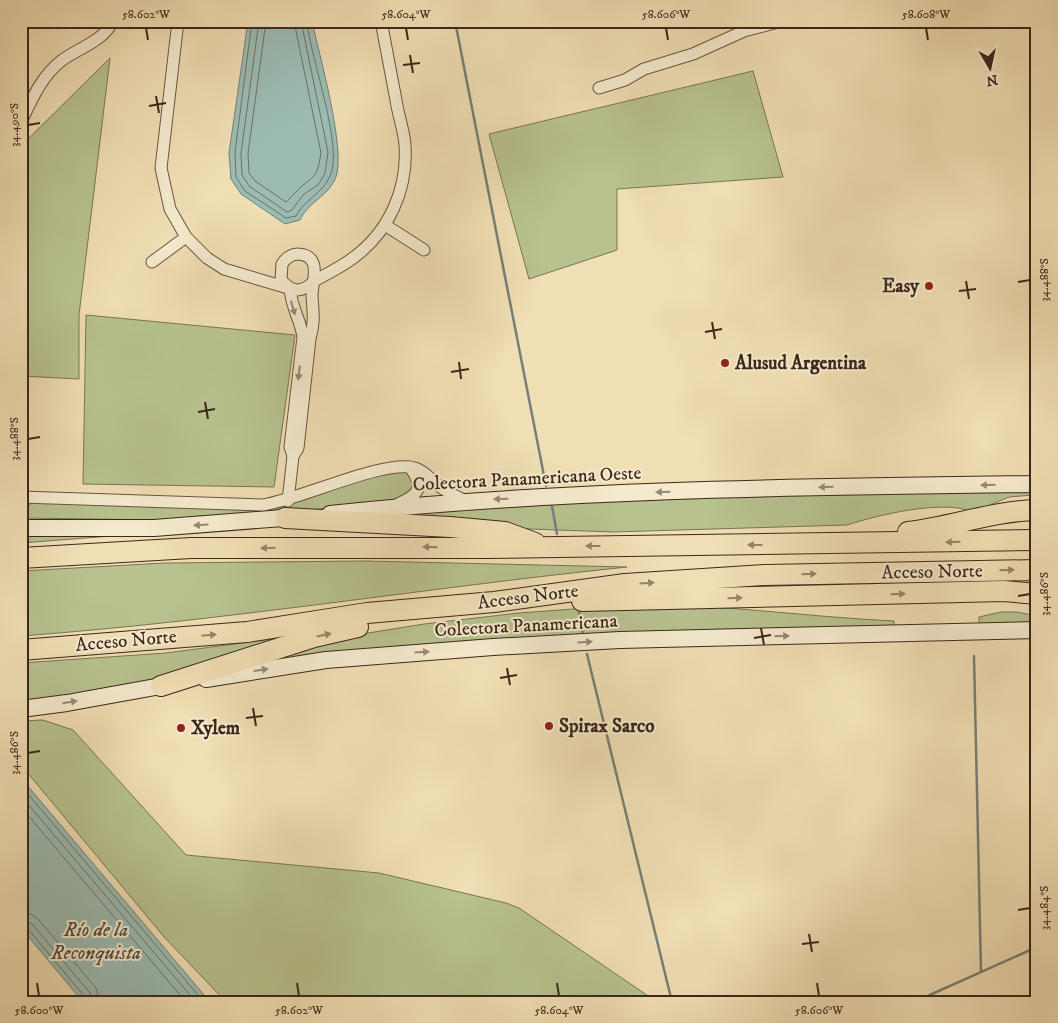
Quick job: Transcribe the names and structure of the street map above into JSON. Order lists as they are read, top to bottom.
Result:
{
  "streets": {
    "highway": ["Acceso Norte"],
    "street": ["Colectora Panamericana Oeste", "Colectora Panamericana"]
  },
  "one_way": ["Colectora Panamericana"],
  "water": ["Río de la Reconquista"],
  "places": [
    "Easy",
    "Alusud Argentina",
    "Spirax Sarco",
    "Xylem"
  ],
  "north": "bottom",
  "coordinates": [
    "58.602°W",
    "58.604°W",
    "58.606°W",
    "58.608°W",
    "34.490°S",
    "34.488°S",
    "34.486°S",
    "34.484°S",
    "58.600°W"
  ]
}
